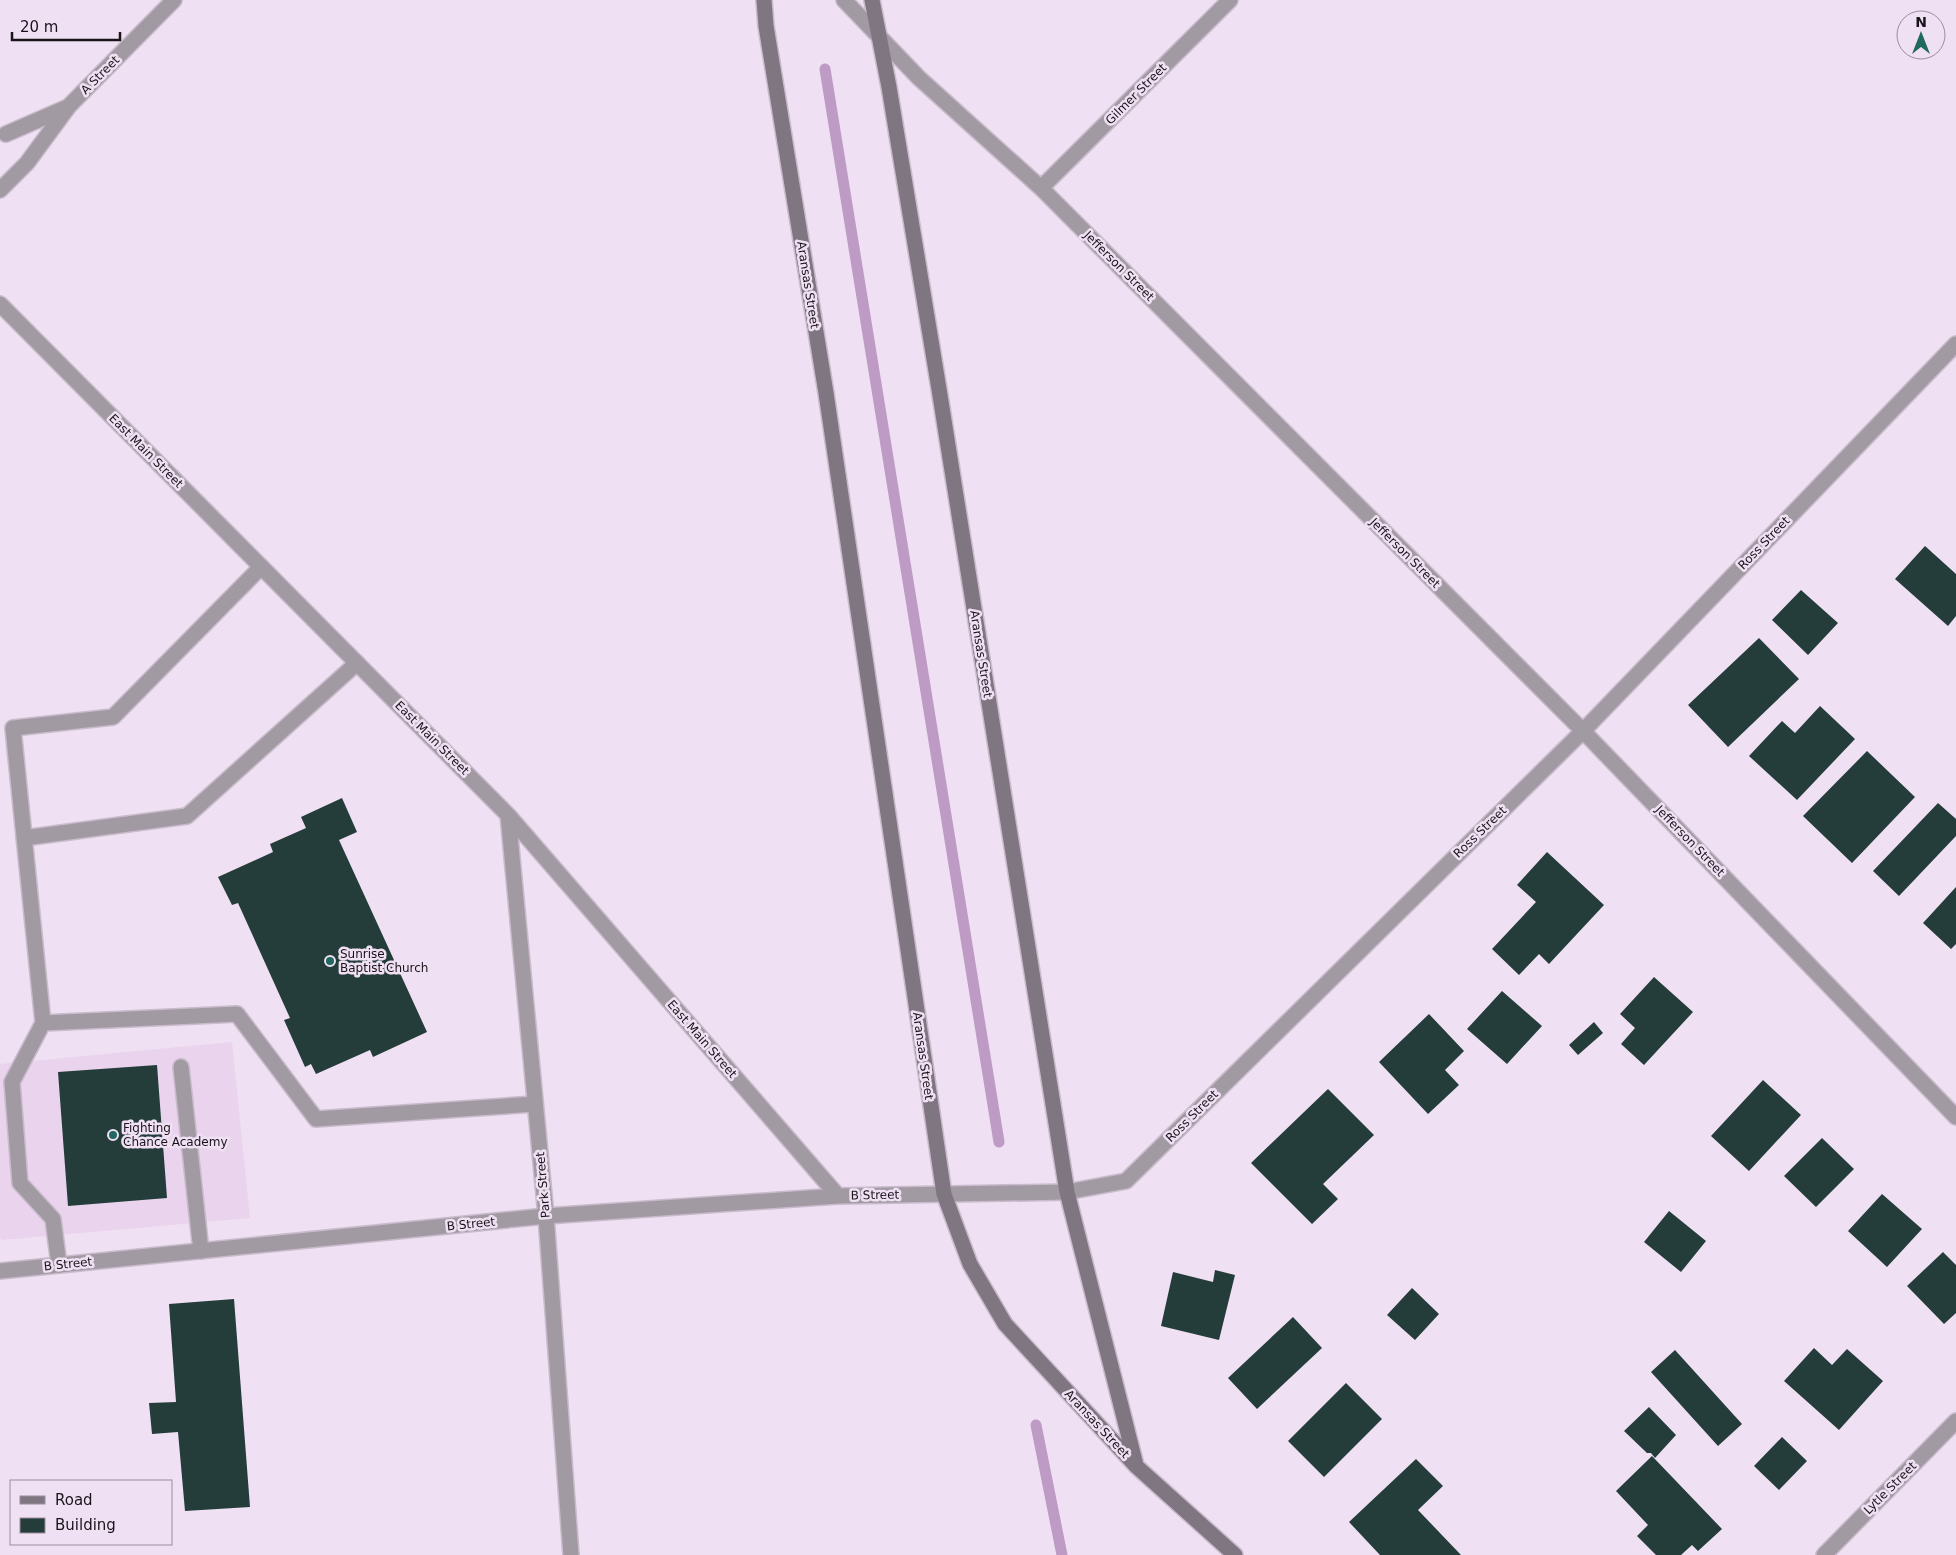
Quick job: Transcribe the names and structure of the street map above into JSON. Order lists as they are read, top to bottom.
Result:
{
  "streets": {
    "street": [
      "A Street",
      "Gilmer Street",
      "Jefferson Street",
      "Aransas Street",
      "East Main Street",
      "Ross Street",
      "Park Street",
      "B Street",
      "Lytle Street"
    ]
  },
  "crossings": [
    ["Gilmer Street", "Jefferson Street"],
    ["Jefferson Street", "Aransas Street"],
    ["Jefferson Street", "Ross Street"],
    ["Aransas Street", "Ross Street"],
    ["Aransas Street", "B Street"],
    ["East Main Street", "Park Street"],
    ["East Main Street", "B Street"],
    ["Ross Street", "B Street"],
    ["Park Street", "B Street"]
  ],
  "places": ["Sunrise Baptist Church", "Fighting Chance Academy"],
  "legend": ["Road", "Building"],
  "scale_bar": "20 m",
  "north": "top"
}
